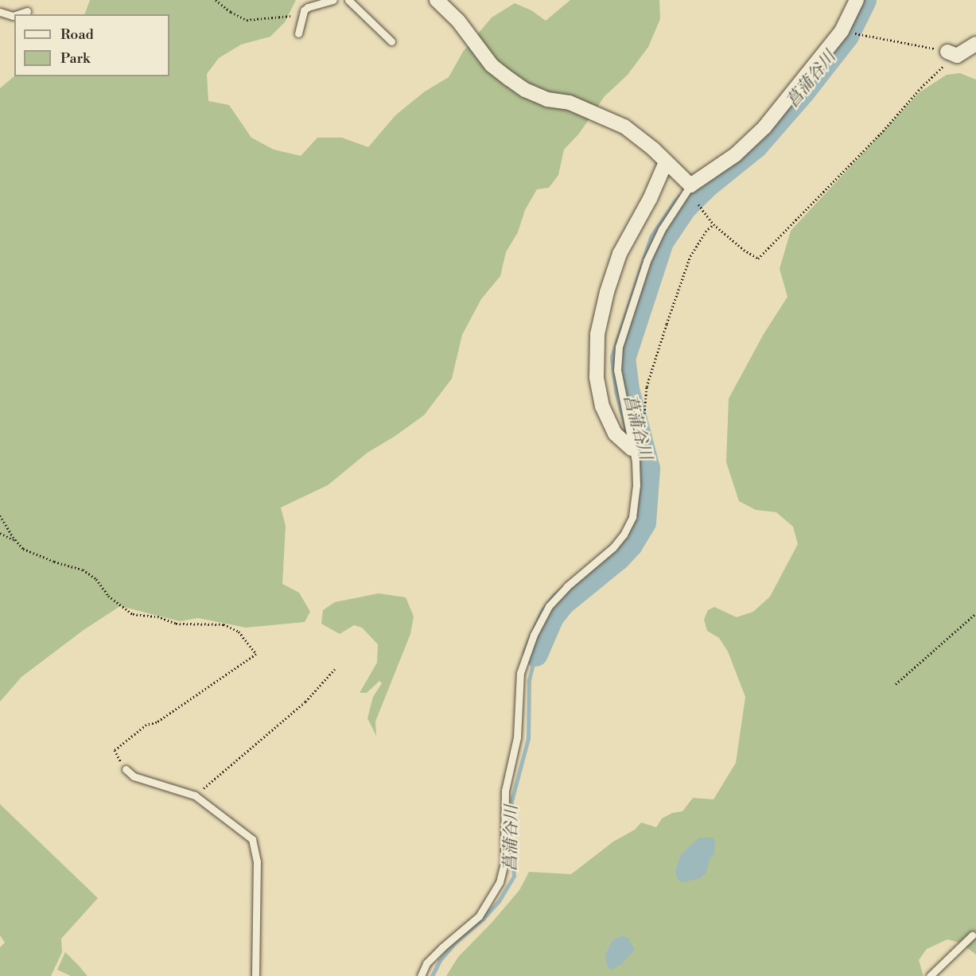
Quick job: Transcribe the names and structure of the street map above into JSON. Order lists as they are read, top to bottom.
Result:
{
  "water": ["菖蒲谷川"],
  "legend": ["Road", "Park"]
}
